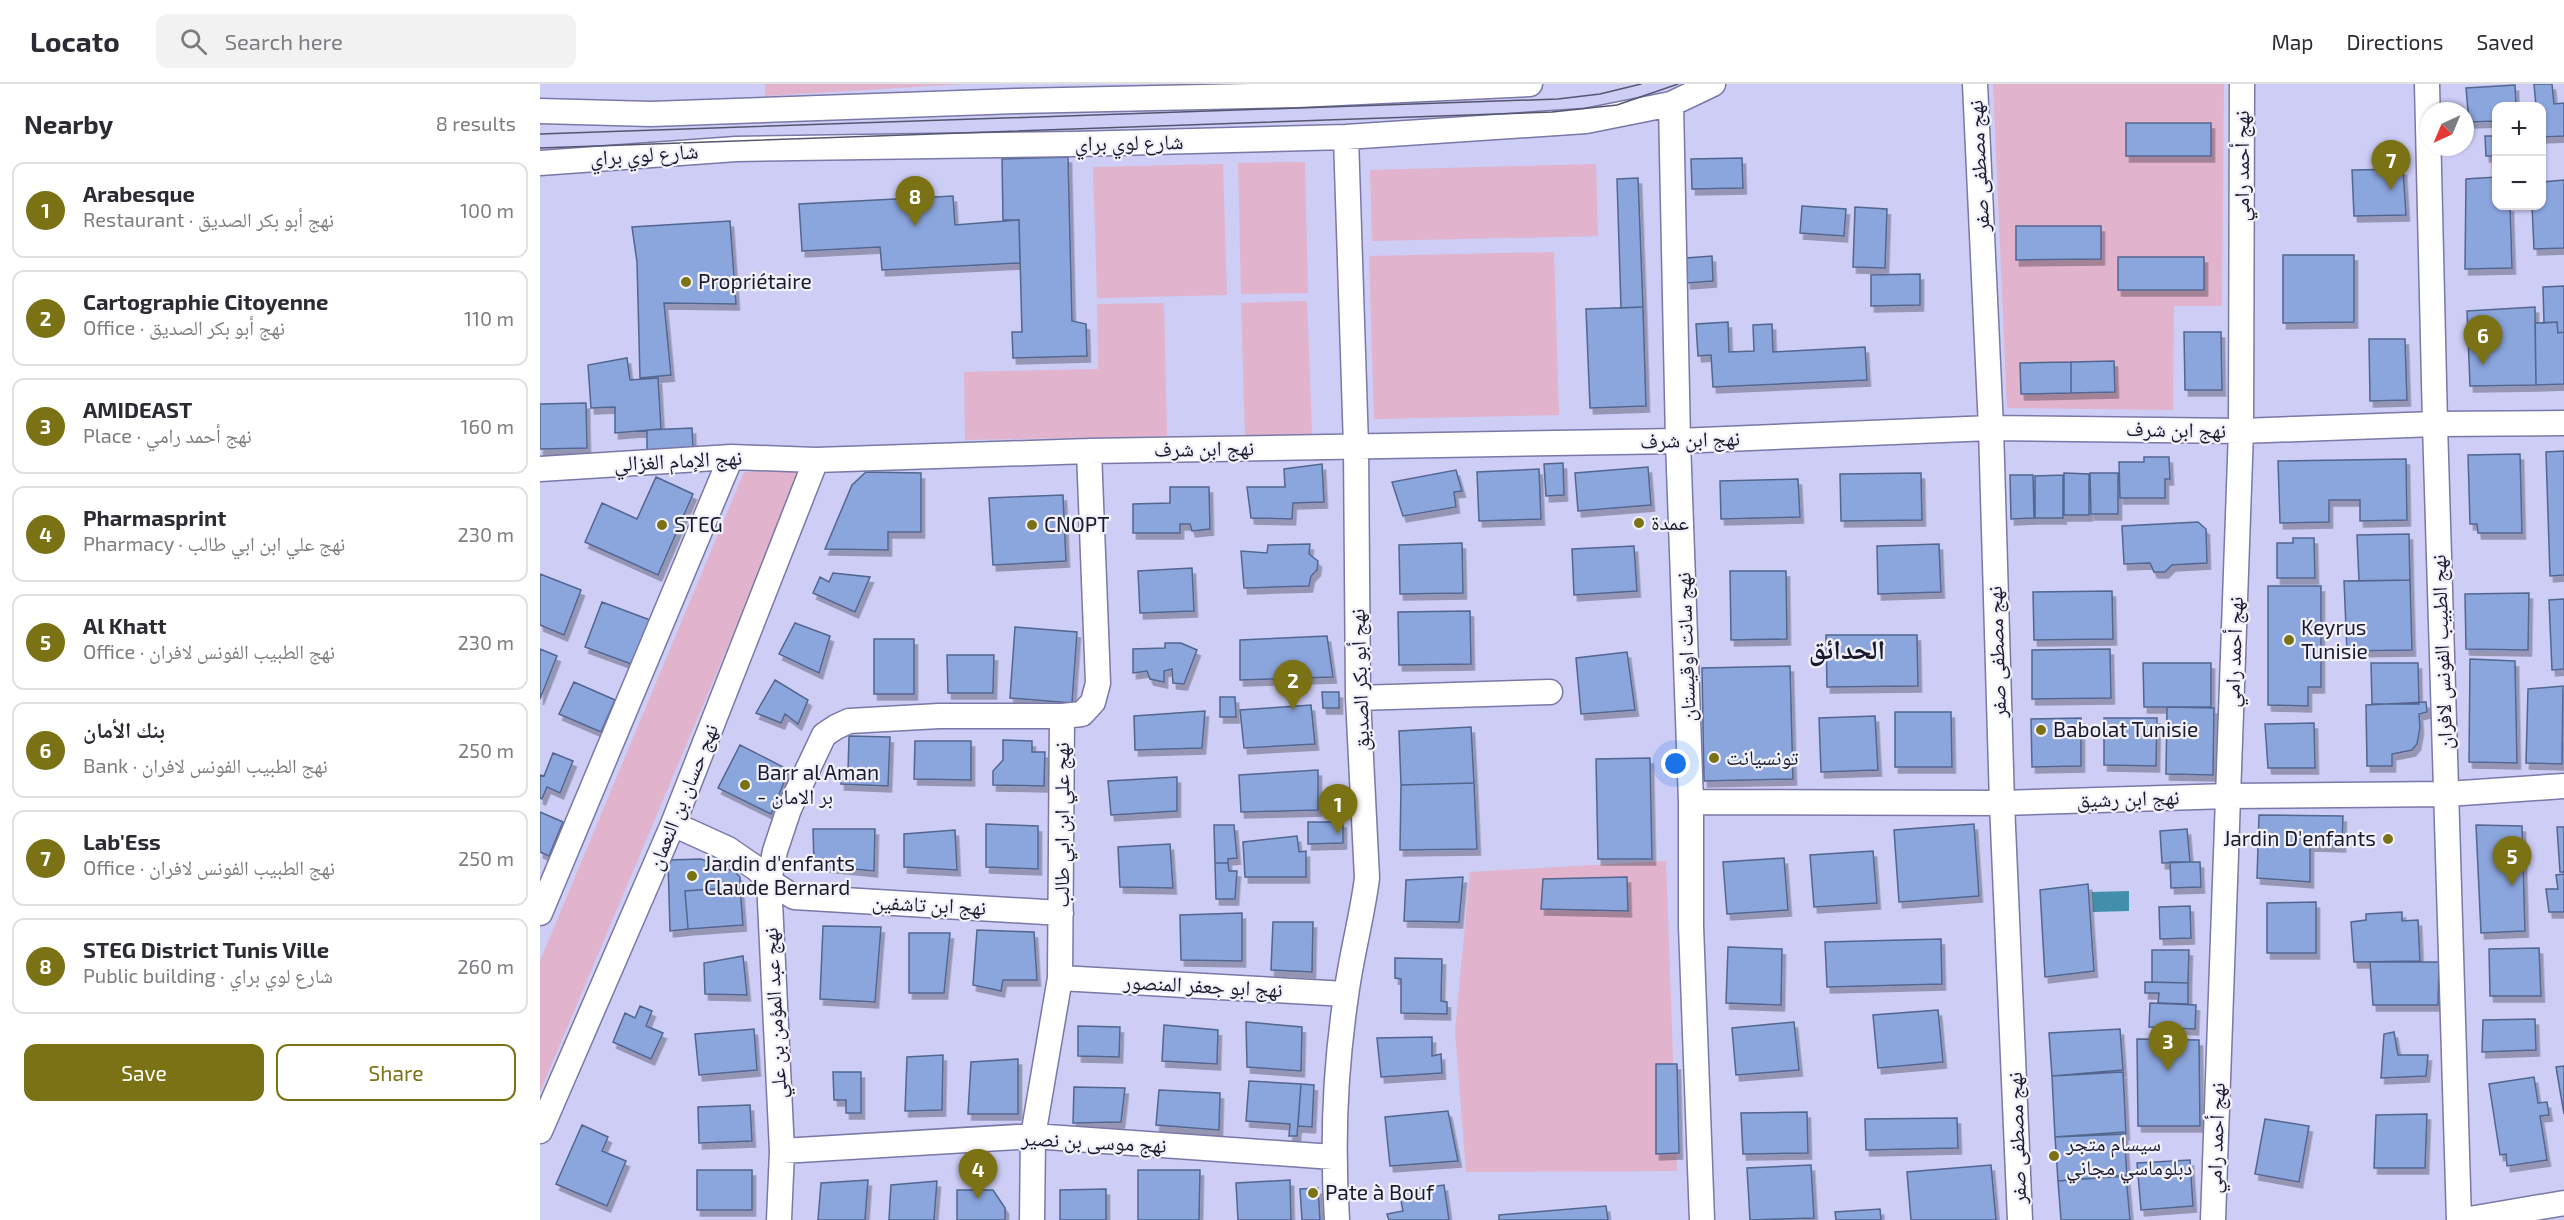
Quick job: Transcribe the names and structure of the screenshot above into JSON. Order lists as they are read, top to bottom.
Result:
{
  "streets": {
    "street": [
      "شارع لوي براي",
      "نهج مصطفى صفر",
      "نهج أحمد رامي",
      "نهج ابن شرف",
      "نهج الإمام الغزالي",
      "نهج سانت اوقيستان",
      "نهج الطبيب الفونس لافران",
      "نهج أبو بكر الصديق",
      "نهج حسان بن النعمان",
      "نهج ابن رشيق",
      "نهج علي ابن ابي طالب",
      "نهج ابن تاشفين",
      "نهج ابو جعفر المنصور",
      "نهج عبد المؤمن بن علي",
      "نهج موسى بن نصير"
    ]
  },
  "crossings": [
    ["شارع لوي براي", "نهج سانت اوقيستان"],
    ["شارع لوي براي", "نهج أبو بكر الصديق"],
    ["نهج مصطفى صفر", "نهج ابن شرف"],
    ["نهج مصطفى صفر", "نهج ابن رشيق"],
    ["نهج أحمد رامي", "نهج ابن شرف"],
    ["نهج أحمد رامي", "نهج ابن رشيق"],
    ["نهج ابن شرف", "نهج الإمام الغزالي"],
    ["نهج ابن شرف", "نهج سانت اوقيستان"],
    ["نهج ابن شرف", "نهج الطبيب الفونس لافران"],
    ["نهج ابن شرف", "نهج أبو بكر الصديق"],
    ["نهج ابن شرف", "نهج حسان بن النعمان"],
    ["نهج ابن شرف", "نهج علي ابن ابي طالب"],
    ["نهج الإمام الغزالي", "نهج حسان بن النعمان"],
    ["نهج سانت اوقيستان", "نهج ابن رشيق"],
    ["نهج الطبيب الفونس لافران", "نهج ابن رشيق"],
    ["نهج أبو بكر الصديق", "نهج ابو جعفر المنصور"],
    ["نهج أبو بكر الصديق", "نهج موسى بن نصير"],
    ["نهج حسان بن النعمان", "نهج ابن تاشفين"],
    ["نهج علي ابن ابي طالب", "نهج ابن تاشفين"],
    ["نهج علي ابن ابي طالب", "نهج ابو جعفر المنصور"],
    ["نهج علي ابن ابي طالب", "نهج عبد المؤمن بن علي"],
    ["نهج علي ابن ابي طالب", "نهج موسى بن نصير"],
    ["نهج ابن تاشفين", "نهج عبد المؤمن بن علي"],
    ["نهج عبد المؤمن بن علي", "نهج موسى بن نصير"]
  ],
  "districts": ["الحدائق"],
  "places": [
    "Propriétaire",
    "عمدة",
    "STEG",
    "CNOPT",
    "Keyrus Tunisie",
    "Babolat Tunisie",
    "تونسيانت",
    "Barr al Aman - بر الامان",
    "Jardin D'enfants",
    "Jardin d'enfants Claude Bernard",
    "سيسام متجر دبلوماسي مجاني",
    "Pate à Bouf"
  ],
  "north": "bottom left",
  "page": {
    "header": "Locato",
    "search": "Search here",
    "nav": ["Map", "Directions", "Saved"],
    "heading": ["Nearby", "8 results"],
    "map_buttons": ["+", "−"],
    "pins": [
      "7",
      "8",
      "6",
      "2",
      "1",
      "5",
      "3",
      "4"
    ],
    "list": [
      {
        "mark": "1",
        "name": "Arabesque",
        "note": "Restaurant · نهج أبو بكر الصديق",
        "value": "100 m"
      },
      {
        "mark": "2",
        "name": "Cartographie Citoyenne",
        "note": "Office · نهج أبو بكر الصديق",
        "value": "110 m"
      },
      {
        "mark": "3",
        "name": "AMIDEAST",
        "note": "Place · نهج أحمد رامي",
        "value": "160 m"
      },
      {
        "mark": "4",
        "name": "Pharmasprint",
        "note": "Pharmacy · نهج علي ابن ابي طالب",
        "value": "230 m"
      },
      {
        "mark": "5",
        "name": "Al Khatt",
        "note": "Office · نهج الطبيب الفونس لافران",
        "value": "230 m"
      },
      {
        "mark": "6",
        "name": "بنك الأمان",
        "note": "Bank · نهج الطبيب الفونس لافران",
        "value": "250 m"
      },
      {
        "mark": "7",
        "name": "Lab'Ess",
        "note": "Office · نهج الطبيب الفونس لافران",
        "value": "250 m"
      },
      {
        "mark": "8",
        "name": "STEG District Tunis Ville",
        "note": "Public building · شارع لوي براي",
        "value": "260 m"
      }
    ],
    "buttons": ["Save", "Share"]
  }
}
